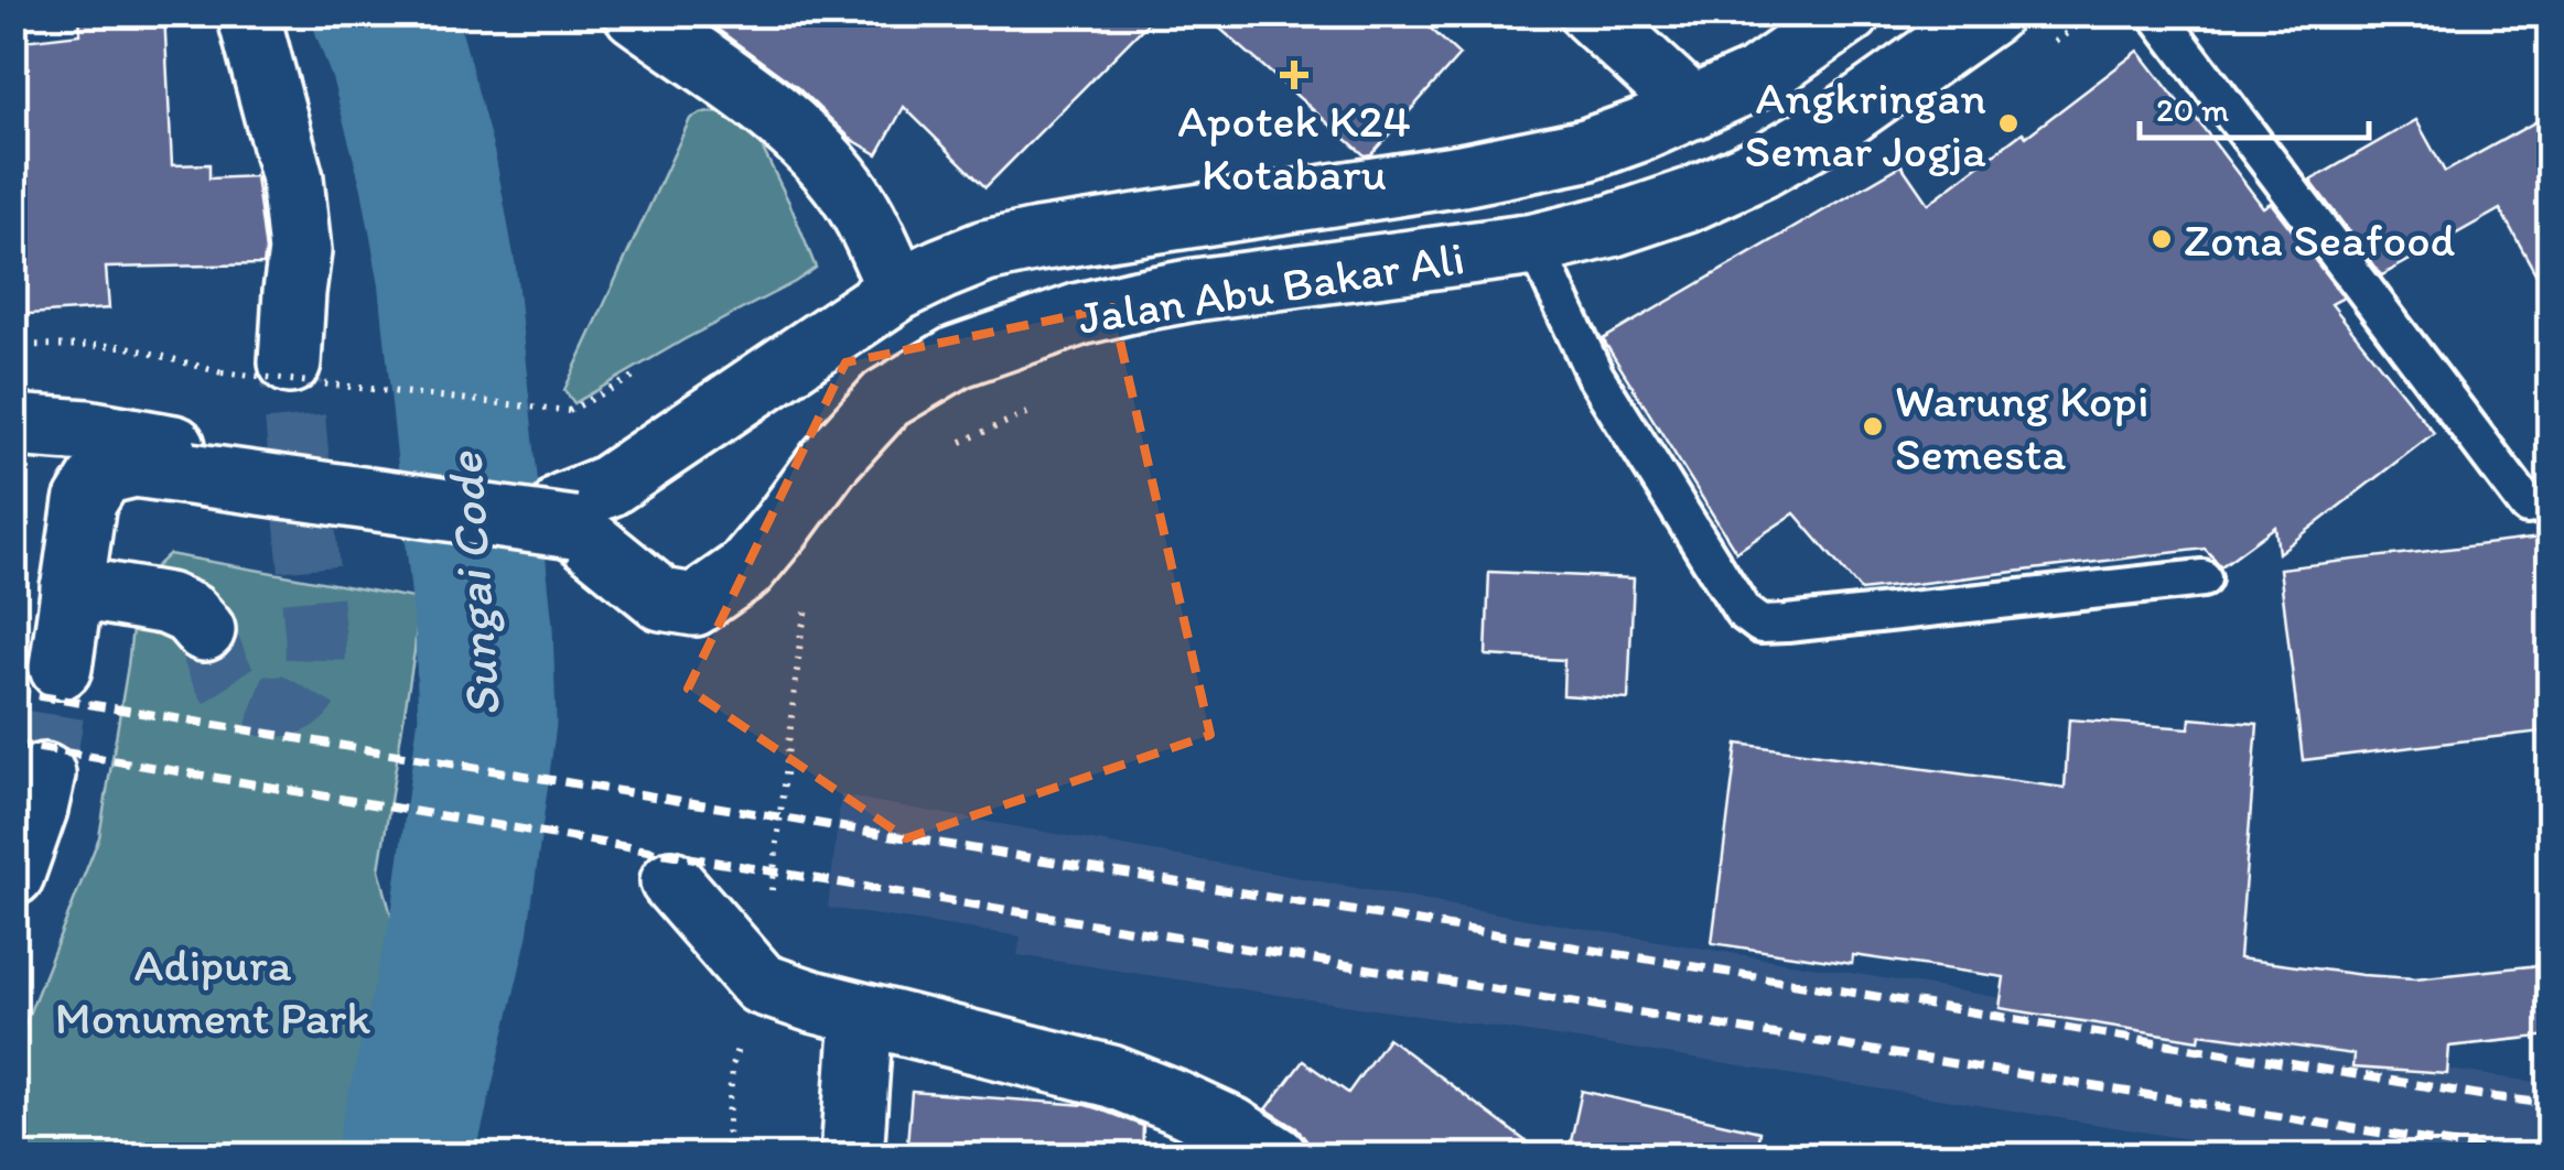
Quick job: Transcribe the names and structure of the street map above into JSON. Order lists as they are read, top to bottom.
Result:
{
  "streets": {
    "main road": ["Jalan Abu Bakar Ali"]
  },
  "water": ["Sungai Code"],
  "parks": ["Adipura Monument Park"],
  "places": {
    "health": ["Apotek K24 Kotabaru"],
    "other": ["Angkringan Semar Jogja", "Zona Seafood", "Warung Kopi Semesta"]
  },
  "scale_bar": "20 m"
}
